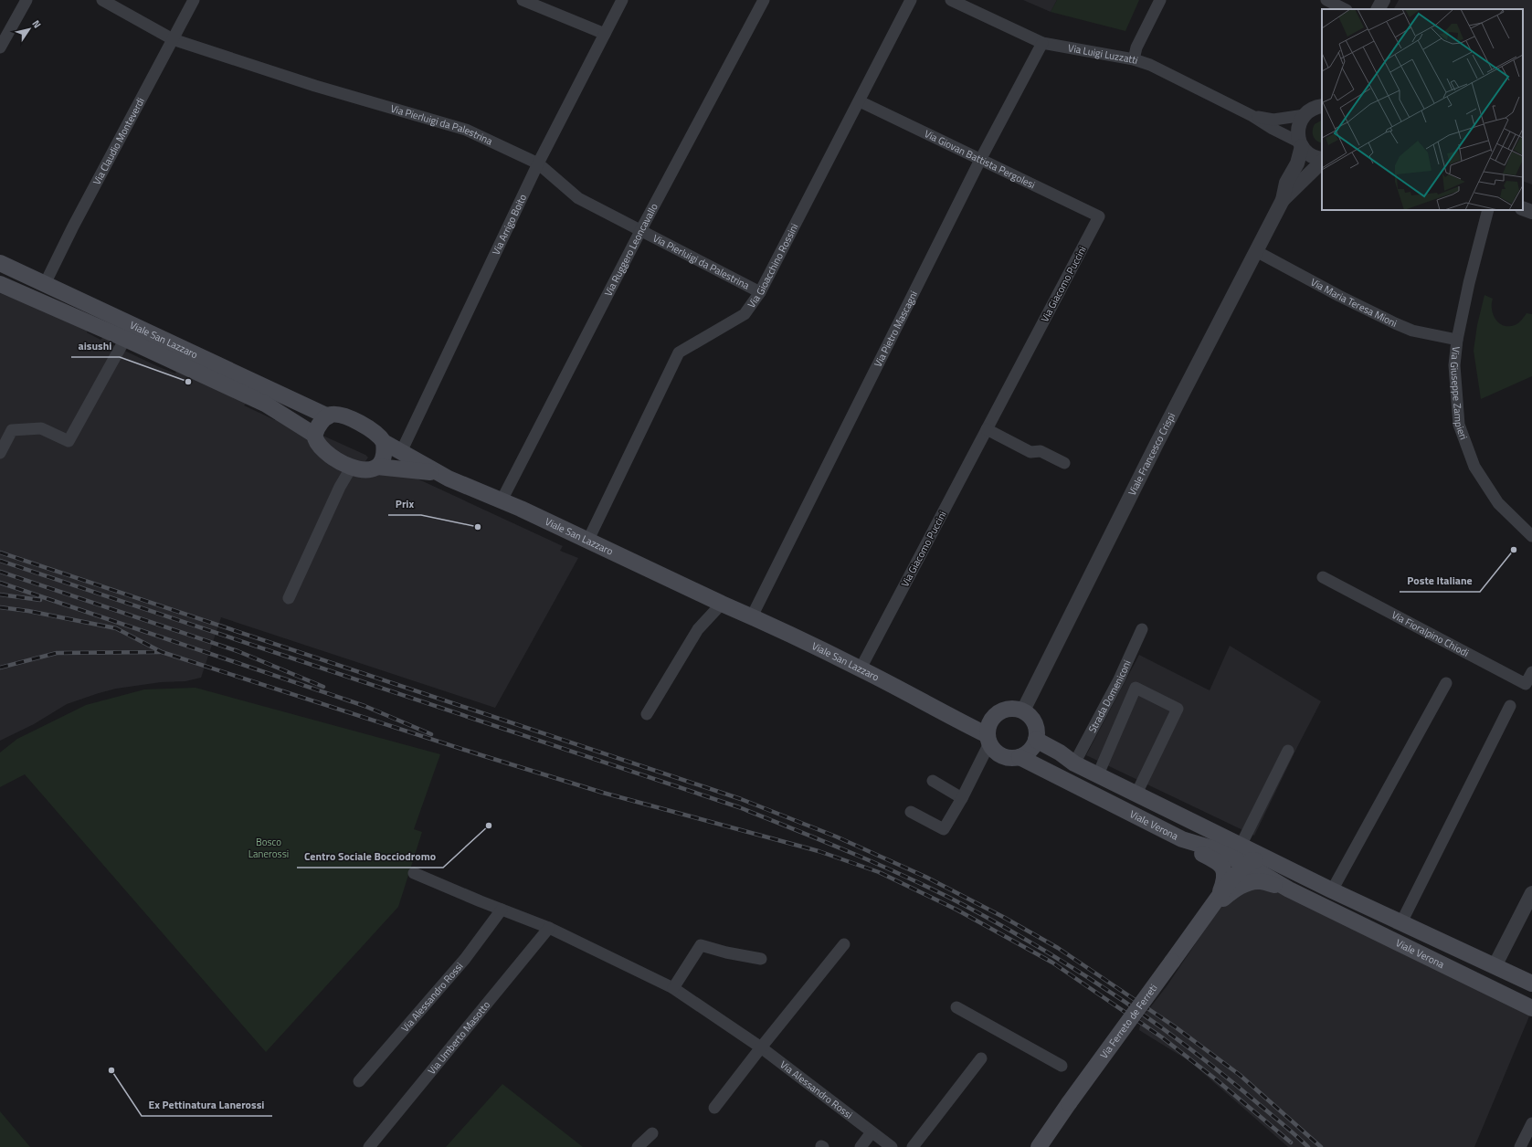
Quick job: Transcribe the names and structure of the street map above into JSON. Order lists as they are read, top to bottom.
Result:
{
  "streets": {
    "main road": ["Viale San Lazzaro", "Viale Verona", "Via Ferreto de Ferreti"],
    "street": [
      "Via Luigi Luzzatti",
      "Via Pierluigi da Palestrina",
      "Via Claudio Monteverdi",
      "Via Giovan Battista Pergolesi",
      "Via Arrigo Boito",
      "Via Ruggero Leoncavallo",
      "Via Gioacchino Rossini",
      "Via Giacomo Puccini",
      "Via Maria Teresa Mioni",
      "Via Pietro Mascagni",
      "Via Giuseppe Zampieri",
      "Viale Francesco Crispi",
      "Via Fioralpino Chiodi",
      "Strada Domeniconi",
      "Via Alessandro Rossi",
      "Via Umberto Masotto"
    ]
  },
  "crossings": [
    ["Via Luigi Luzzatti", "Via Pietro Mascagni"],
    ["Via Luigi Luzzatti", "Viale Francesco Crispi"],
    ["Via Pierluigi da Palestrina", "Via Claudio Monteverdi"],
    ["Via Pierluigi da Palestrina", "Via Arrigo Boito"],
    ["Via Pierluigi da Palestrina", "Via Ruggero Leoncavallo"],
    ["Via Pierluigi da Palestrina", "Via Gioacchino Rossini"],
    ["Via Claudio Monteverdi", "Viale San Lazzaro"],
    ["Via Giovan Battista Pergolesi", "Via Gioacchino Rossini"],
    ["Via Giovan Battista Pergolesi", "Via Giacomo Puccini"],
    ["Via Giovan Battista Pergolesi", "Via Pietro Mascagni"],
    ["Via Arrigo Boito", "Viale San Lazzaro"],
    ["Via Ruggero Leoncavallo", "Viale San Lazzaro"],
    ["Via Gioacchino Rossini", "Viale San Lazzaro"],
    ["Via Giacomo Puccini", "Viale San Lazzaro"],
    ["Via Maria Teresa Mioni", "Via Giuseppe Zampieri"],
    ["Via Maria Teresa Mioni", "Viale Francesco Crispi"],
    ["Via Pietro Mascagni", "Viale San Lazzaro"],
    ["Viale San Lazzaro", "Viale Francesco Crispi"],
    ["Viale San Lazzaro", "Viale Verona"],
    ["Viale Francesco Crispi", "Viale Verona"],
    ["Strada Domeniconi", "Viale Verona"],
    ["Viale Verona", "Via Ferreto de Ferreti"],
    ["Via Alessandro Rossi", "Via Umberto Masotto"]
  ],
  "parks": ["Bosco Lanerossi"],
  "places": [
    "aisushi",
    "Prix",
    "Poste Italiane",
    "Centro Sociale Bocciodromo",
    "Ex Pettinatura Lanerossi"
  ],
  "north": "top right"
}
